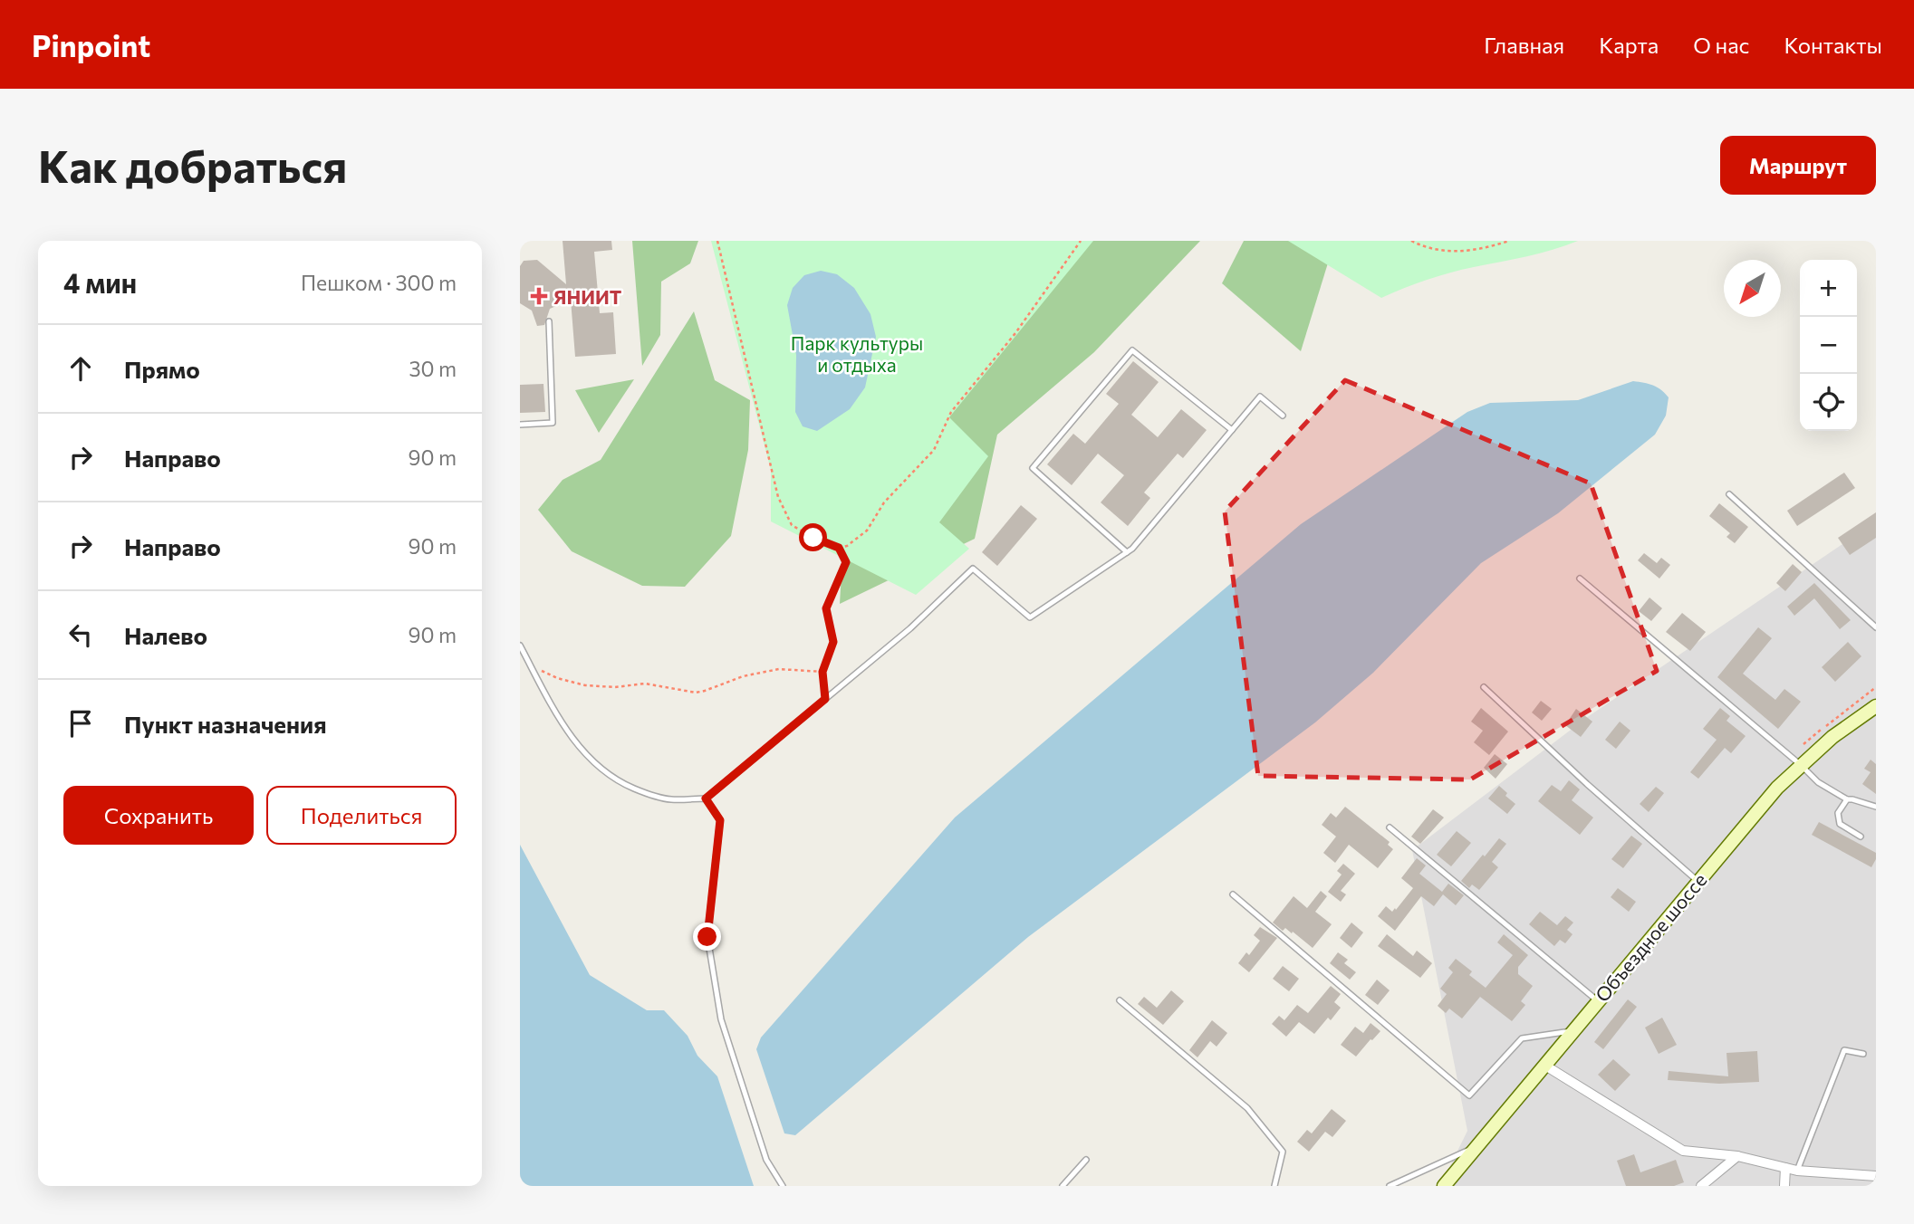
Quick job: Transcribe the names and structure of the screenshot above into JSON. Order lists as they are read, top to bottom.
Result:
{
  "streets": {
    "main road": ["Объездное шоссе"]
  },
  "parks": ["Парк культуры и отдыха"],
  "places": {
    "health": ["ЯНИИТ"]
  },
  "north": "bottom left",
  "page": {
    "header": "Pinpoint",
    "nav": [
      "Главная",
      "Карта",
      "О нас",
      "Контакты"
    ],
    "buttons": [
      "Маршрут",
      ["Сохранить", "Поделиться"]
    ],
    "title": "Как добраться",
    "heading": ["4 мин", "Пешком · 300 m"],
    "map_buttons": ["+", "−"],
    "list": [
      ["Прямо", "30 m"],
      ["Направо", "90 m"],
      ["Направо", "90 m"],
      ["Налево", "90 m"],
      "Пункт назначения"
    ]
  }
}
